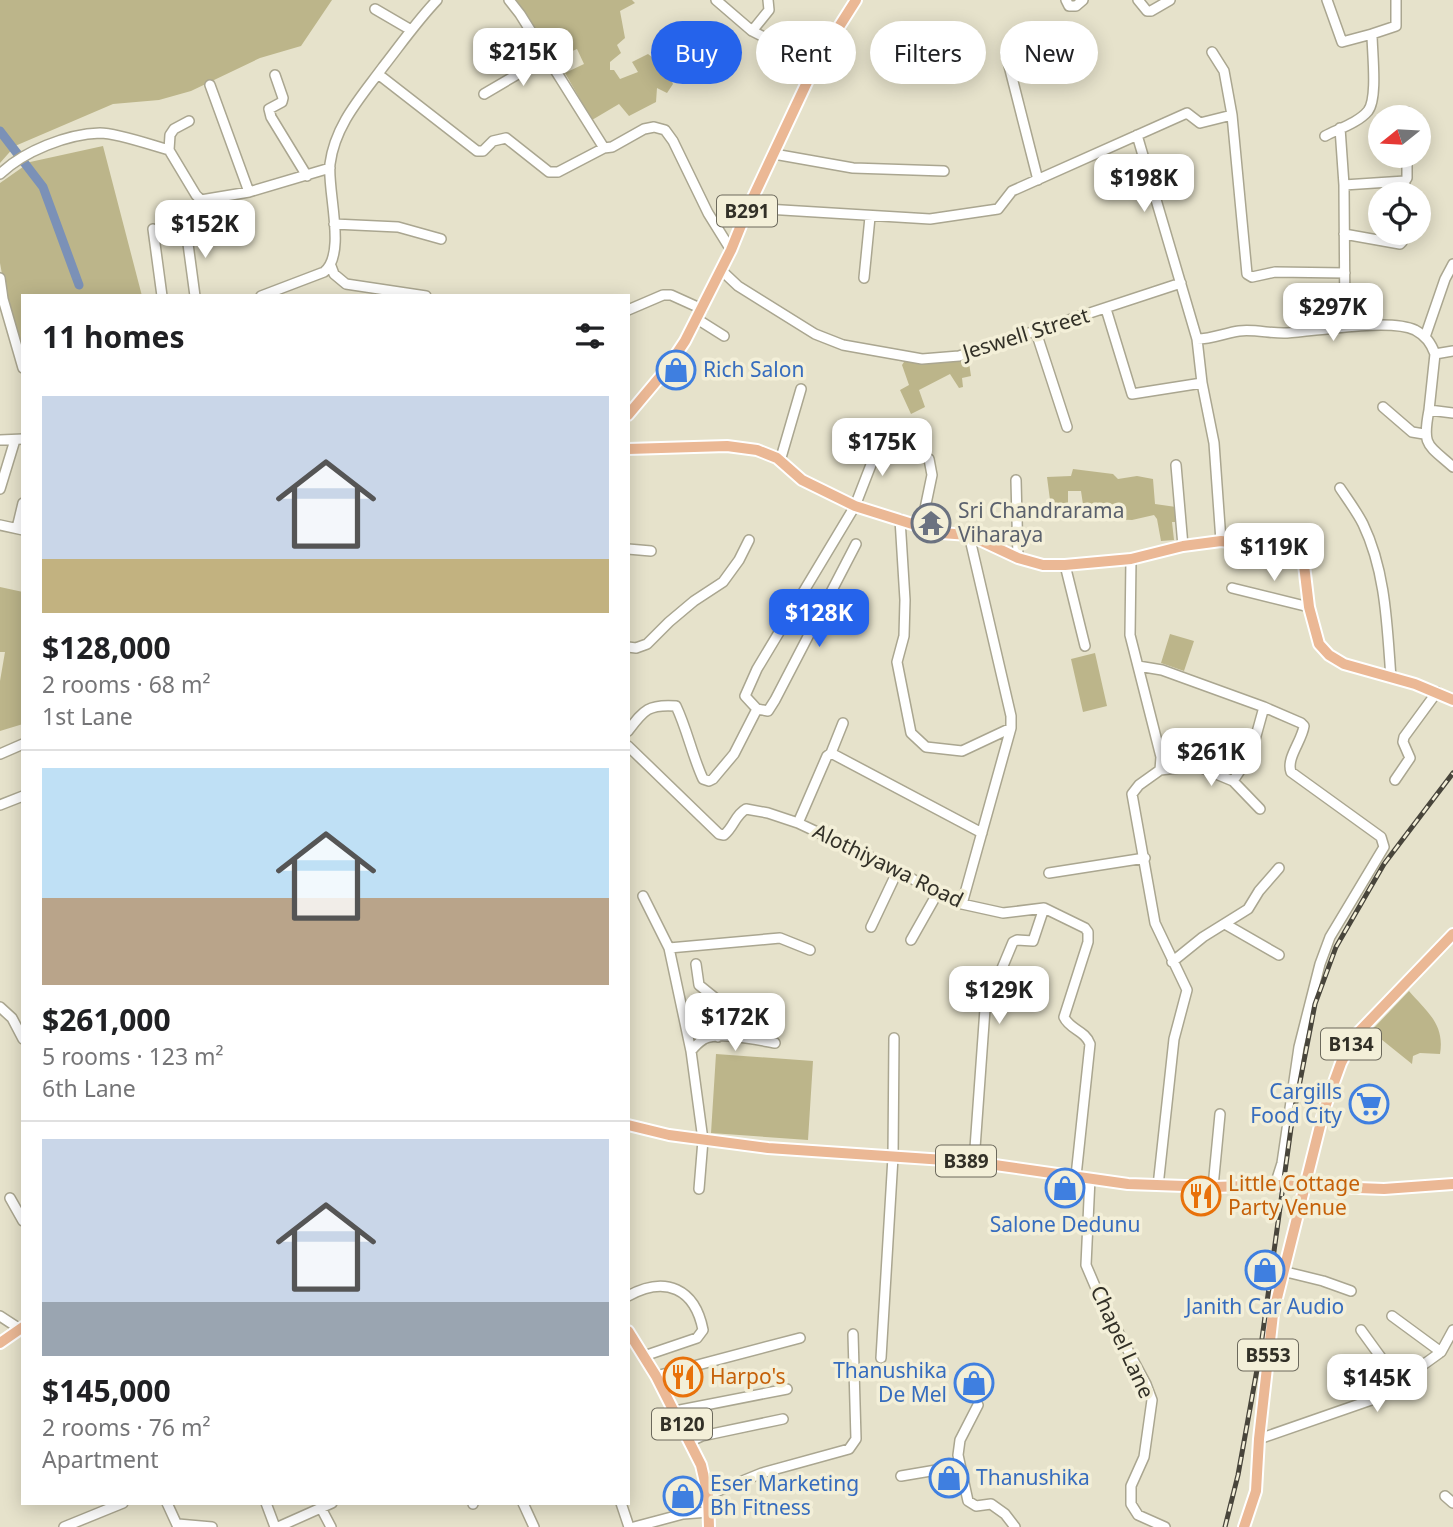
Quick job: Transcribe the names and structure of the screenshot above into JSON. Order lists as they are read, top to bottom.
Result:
{
  "streets": {
    "main road": [
      "B291",
      "B134",
      "B389",
      "B553",
      "B120"
    ],
    "street": ["Jeswell Street", "Alothiyawa Road", "Chapel Lane"]
  },
  "crossings": [
    ["B291", "Jeswell Street"],
    ["B134", "B389"],
    ["B134", "B553"],
    ["B389", "Chapel Lane"],
    ["B389", "B553"]
  ],
  "places": {
    "shop": [
      "Rich Salon",
      "Salone Dedunu",
      "Janith Car Audio",
      "Thanushika De Mel",
      "Thanushika",
      "Eser Marketing Bh Fitness"
    ],
    "temple": ["Sri Chandrarama Viharaya"],
    "supermarket": ["Cargills Food City"],
    "restaurant": ["Little Cottage Party Venue", "Harpo's"]
  },
  "north": "left",
  "page": {
    "chip": [
      "Buy",
      "Rent",
      "Filters",
      "New"
    ],
    "price": [
      "$215K",
      "$198K",
      "$152K",
      "$297K",
      "$175K",
      "$119K",
      "$128K",
      "$261K",
      "$129K",
      "$172K",
      "$145K"
    ],
    "heading": "11 homes",
    "list": [
      {
        "name": "$128,000",
        "note": "2 rooms · 68 m² · 1st Lane"
      },
      {
        "name": "$261,000",
        "note": "5 rooms · 123 m² · 6th Lane"
      },
      {
        "name": "$145,000",
        "note": "2 rooms · 76 m² · Apartment"
      }
    ]
  }
}
